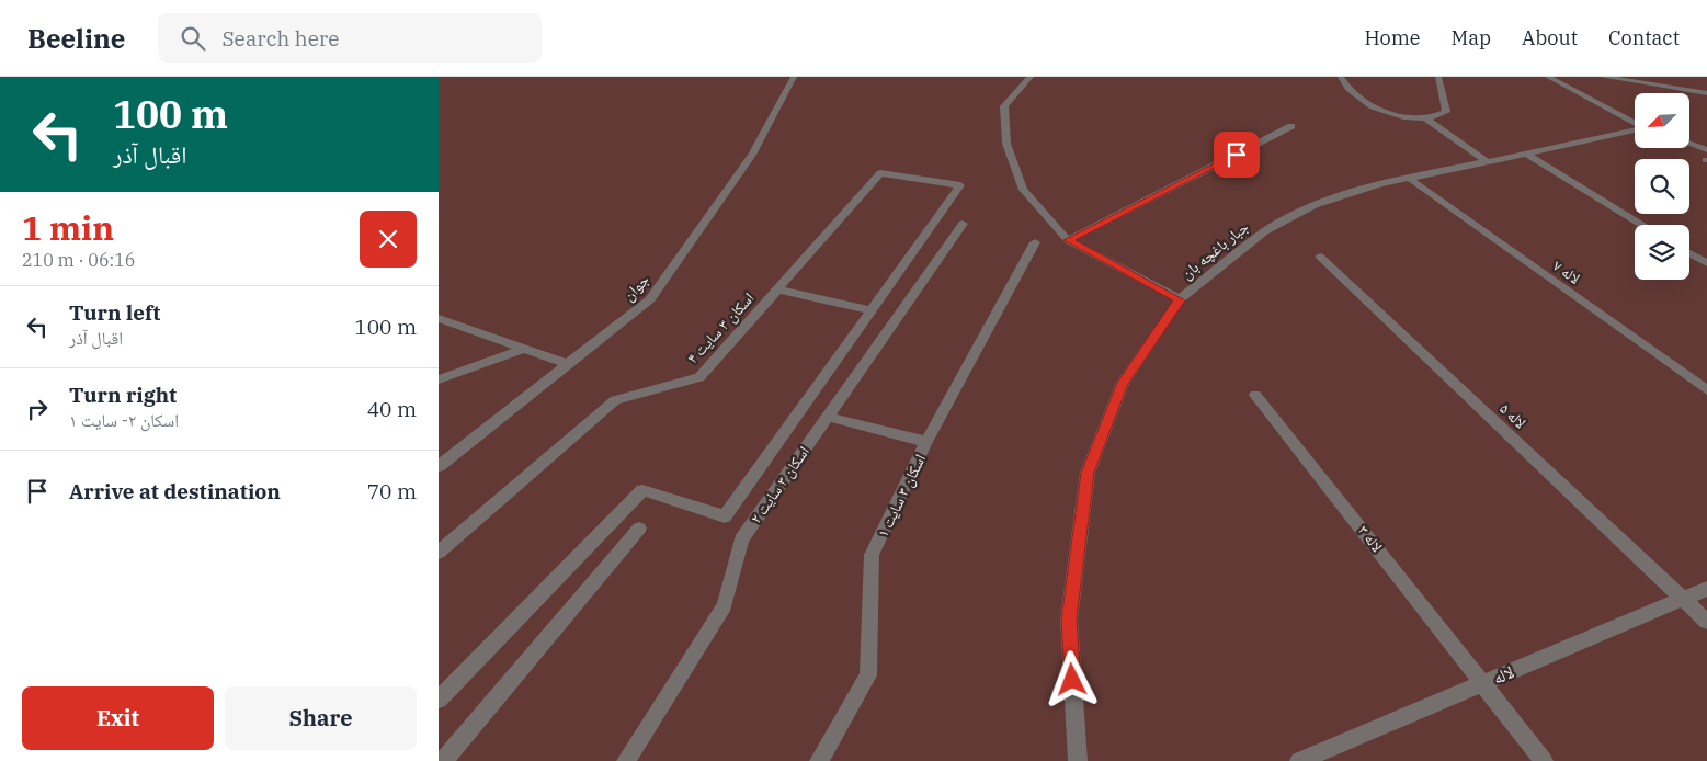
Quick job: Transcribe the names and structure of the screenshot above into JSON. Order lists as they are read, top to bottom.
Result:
{
  "streets": {
    "street": [
      "جبار باغچه بان",
      "لاله ۷",
      "جوان",
      "اسکان ۳ سایت ۴",
      "لاله ۵",
      "اسکان ۳ سایت ۲",
      "اسکان ۳ سایت ۱",
      "لاله ۳",
      "لاله"
    ]
  },
  "crossings": [
    ["جبار باغچه بان", "لاله ۷"],
    ["لاله ۵", "لاله"],
    ["لاله ۳", "لاله"]
  ],
  "north": "bottom left",
  "page": {
    "header": "Beeline",
    "search": "Search here",
    "nav": [
      "Home",
      "Map",
      "About",
      "Contact"
    ],
    "turn": ["100 m", "اقبال آذر"],
    "heading": ["1 min", "210 m · 06:16"],
    "list": [
      {
        "name": "Turn left",
        "note": "اقبال آذر",
        "value": "100 m"
      },
      {
        "name": "Turn right",
        "note": "اسکان ۲- سایت ۱",
        "value": "40 m"
      },
      {
        "name": "Arrive at destination",
        "value": "70 m"
      }
    ],
    "buttons": ["Exit", "Share"]
  }
}
